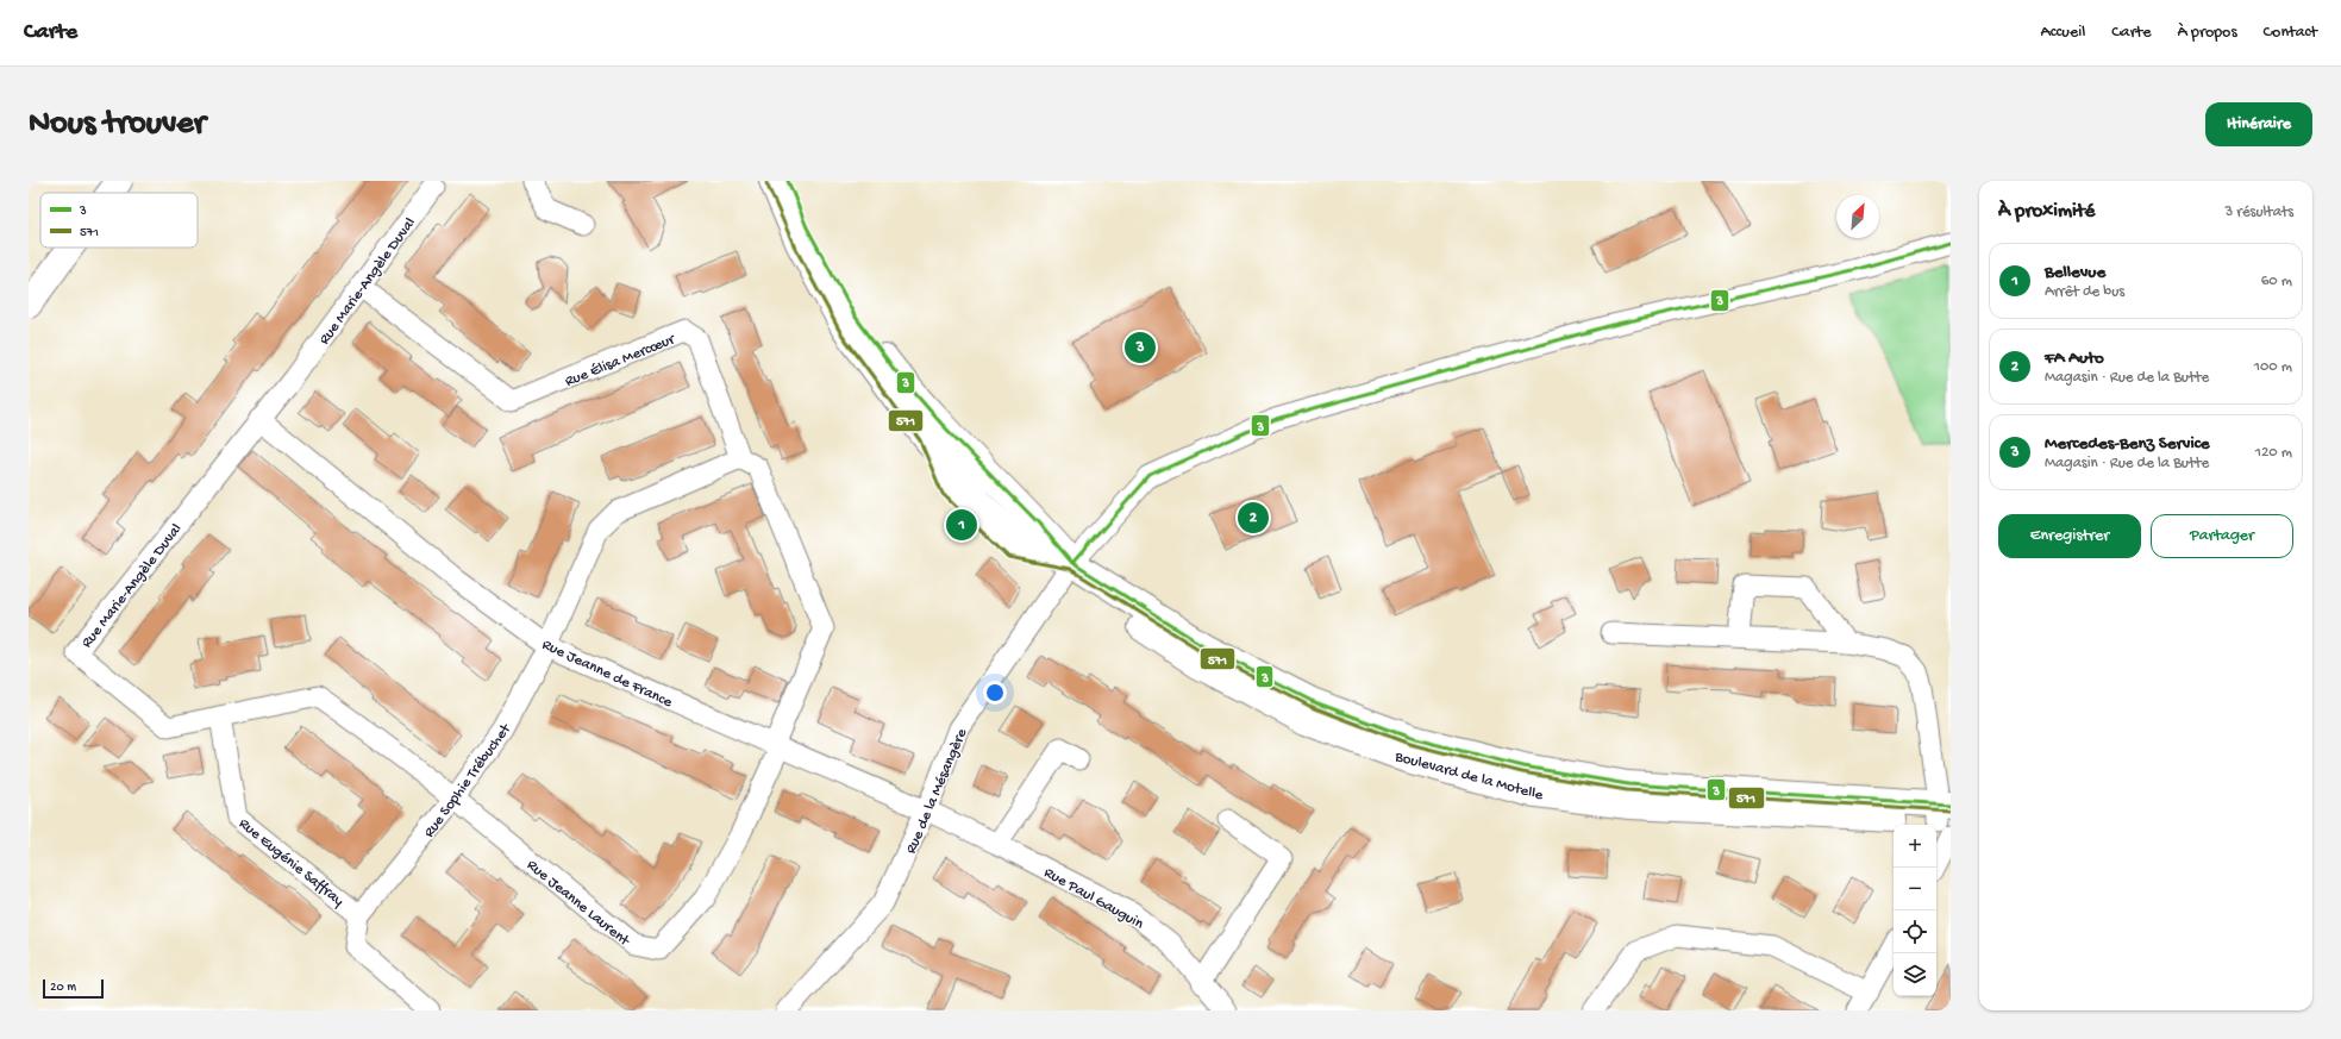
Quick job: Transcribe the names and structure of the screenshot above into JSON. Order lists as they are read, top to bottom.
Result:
{
  "streets": {
    "main road": ["Boulevard de la Motelle"],
    "street": [
      "Rue Marie-Angèle Duval",
      "Rue Élisa Mercœur",
      "Rue Jeanne de France",
      "Rue Sophie Trébuchet",
      "Rue de la Mésangère",
      "Rue Eugénie Saffray",
      "Rue Paul Gauguin",
      "Rue Jeanne Laurent"
    ]
  },
  "crossings": [
    ["Rue Marie-Angèle Duval", "Rue Élisa Mercœur"],
    ["Rue Marie-Angèle Duval", "Rue Jeanne de France"],
    ["Rue Marie-Angèle Duval", "Rue Sophie Trébuchet"],
    ["Rue Marie-Angèle Duval", "Rue Eugénie Saffray"],
    ["Rue Marie-Angèle Duval", "Rue Jeanne Laurent"],
    ["Rue Élisa Mercœur", "Rue Sophie Trébuchet"],
    ["Rue Jeanne de France", "Rue Sophie Trébuchet"],
    ["Rue Jeanne de France", "Rue de la Mésangère"],
    ["Rue Jeanne de France", "Rue Paul Gauguin"],
    ["Rue Jeanne de France", "Rue Jeanne Laurent"],
    ["Boulevard de la Motelle", "Rue de la Mésangère"],
    ["Rue Sophie Trébuchet", "Rue Eugénie Saffray"],
    ["Rue Sophie Trébuchet", "Rue Jeanne Laurent"],
    ["Rue de la Mésangère", "Rue Paul Gauguin"]
  ],
  "lines": ["transit line 3", "transit line 571"],
  "legend": ["3", "571"],
  "scale_bar": "20 m",
  "north": "top right",
  "page": {
    "header": "Carte",
    "nav": [
      "Accueil",
      "Carte",
      "À propos",
      "Contact"
    ],
    "buttons": [
      "Itinéraire",
      ["Enregistrer", "Partager"]
    ],
    "title": "Nous trouver",
    "heading": ["À proximité", "3 résultats"],
    "list": [
      {
        "mark": "1",
        "name": "Bellevue",
        "note": "Arrêt de bus",
        "value": "60 m"
      },
      {
        "mark": "2",
        "name": "FA Auto",
        "note": "Magasin · Rue de la Butte",
        "value": "100 m"
      },
      {
        "mark": "3",
        "name": "Mercedes-Benz Service",
        "note": "Magasin · Rue de la Butte",
        "value": "120 m"
      }
    ],
    "pins": ["3", "2", "1"],
    "map_buttons": ["+", "−"],
    "scale": "20 m"
  }
}
